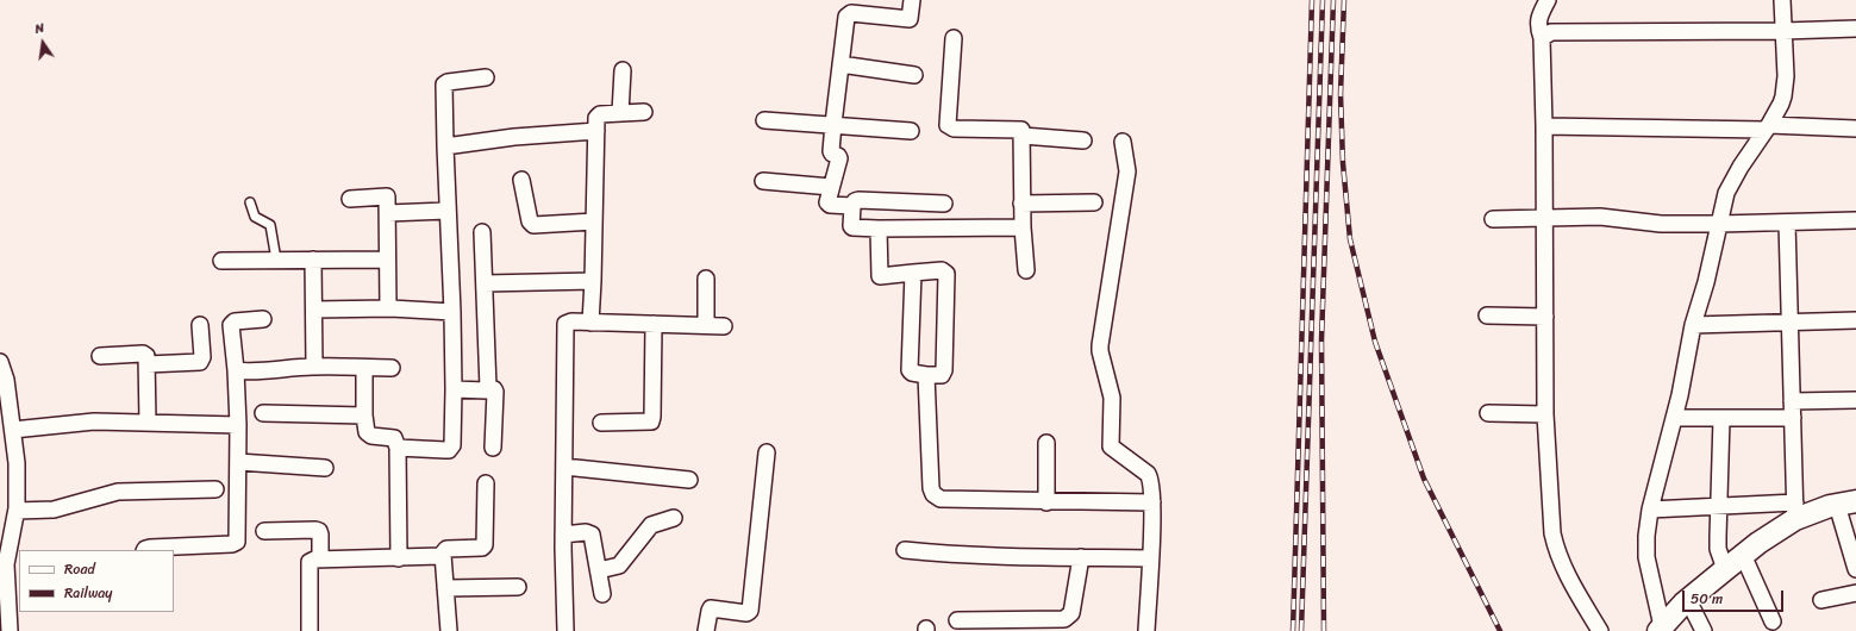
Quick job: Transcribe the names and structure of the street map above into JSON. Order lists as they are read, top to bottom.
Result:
{
  "legend": ["Road", "Railway"],
  "scale_bar": "50 m",
  "north": "top"
}
